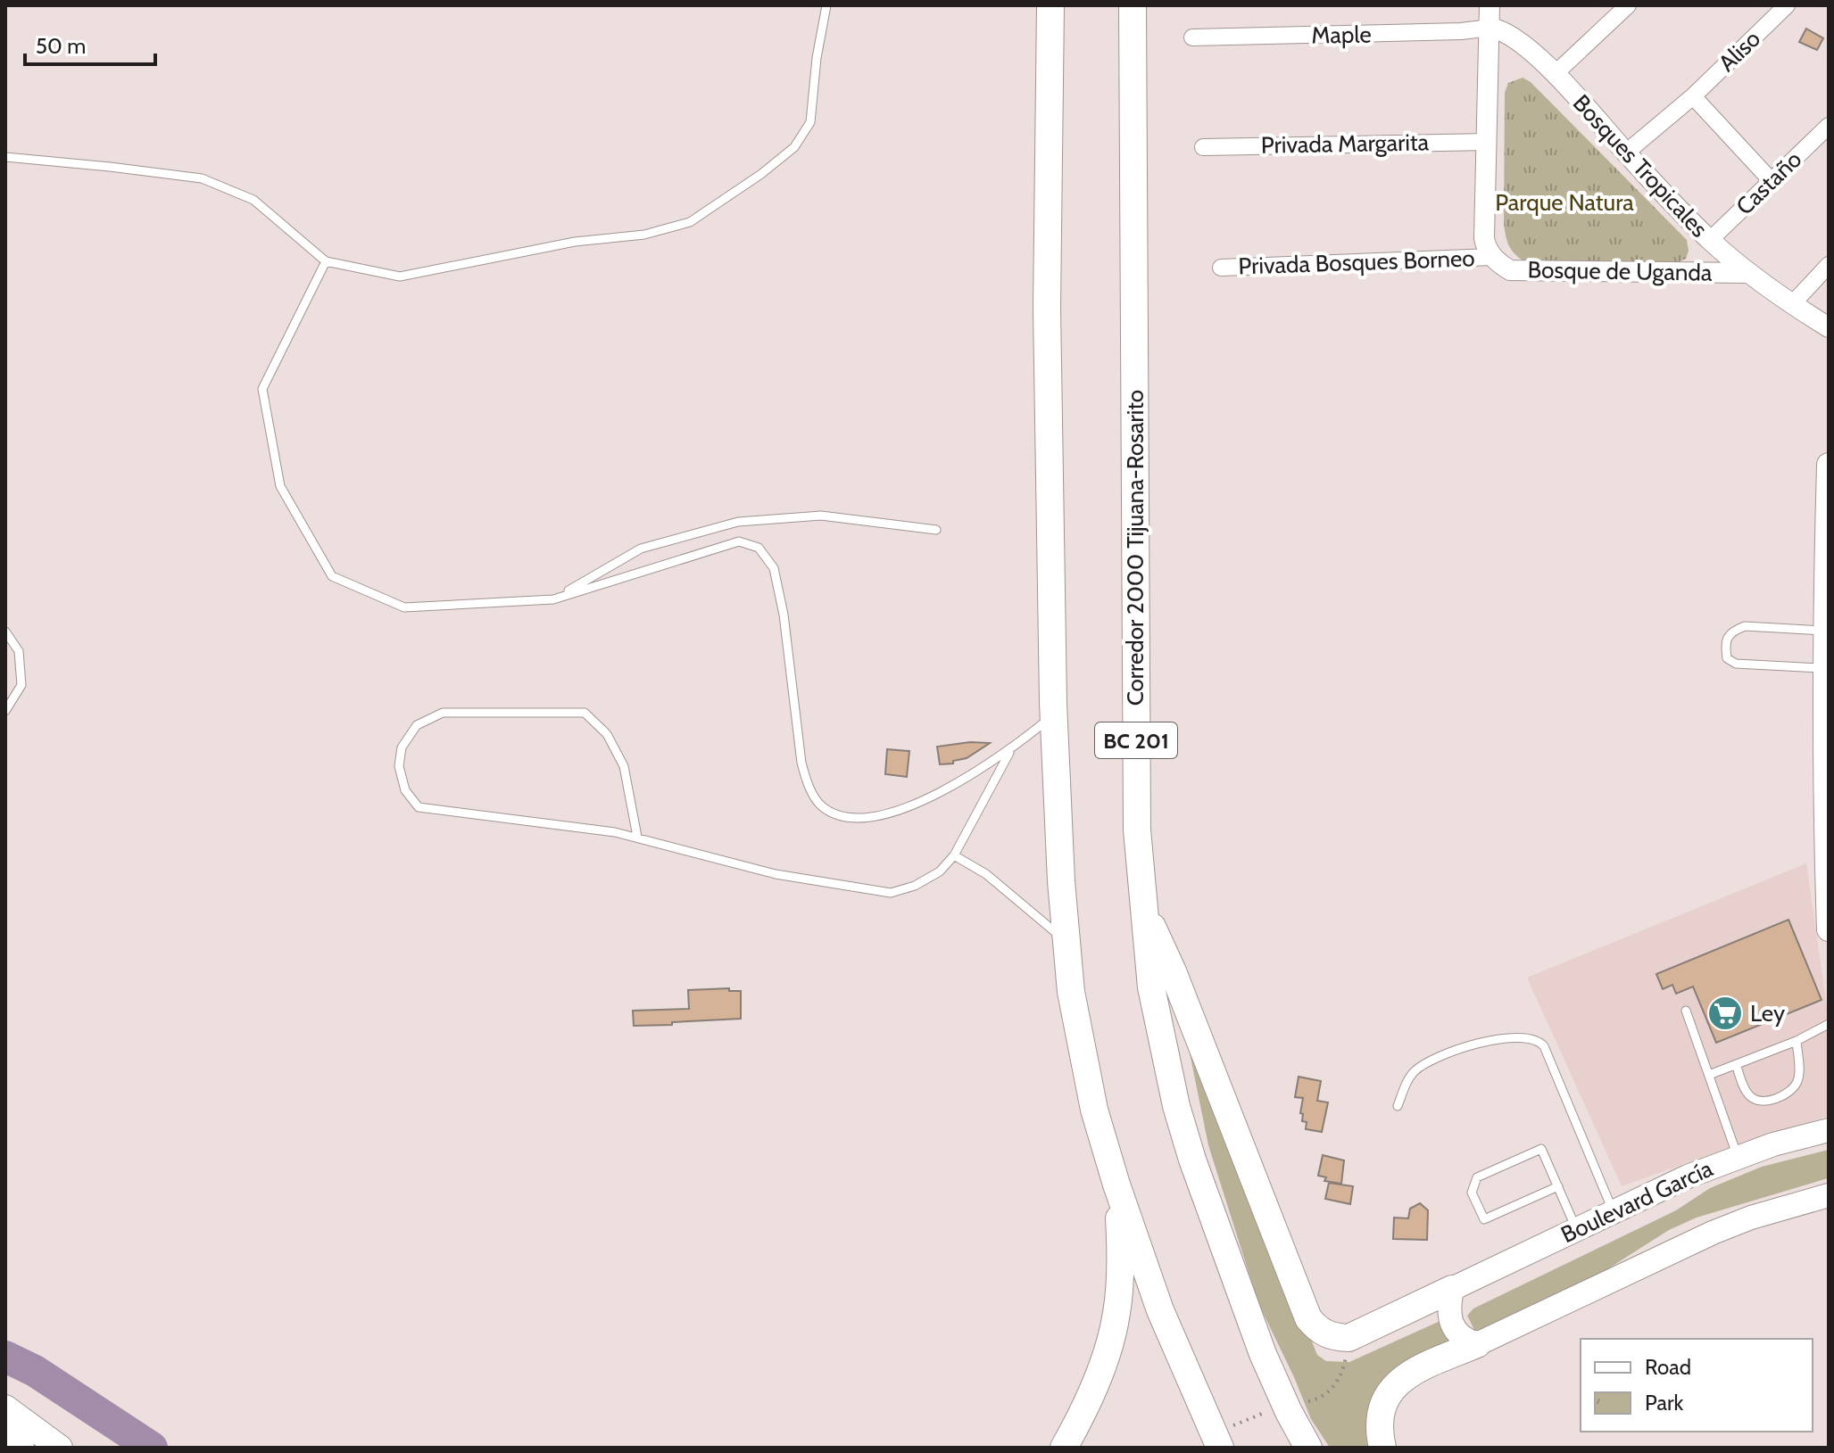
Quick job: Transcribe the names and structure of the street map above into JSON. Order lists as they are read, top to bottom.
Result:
{
  "streets": {
    "highway": ["Corredor 2000 Tijuana-Rosarito", "BC 201"],
    "main road": ["Boulevard García"],
    "street": [
      "Maple",
      "Aliso",
      "Privada Margarita",
      "Bosques Tropicales",
      "Castaño",
      "Privada Bosques Borneo",
      "Bosque de Uganda"
    ]
  },
  "crossings": [
    ["Maple", "Bosques Tropicales"],
    ["Aliso", "Bosques Tropicales"],
    ["Bosques Tropicales", "Castaño"],
    ["Bosques Tropicales", "Bosque de Uganda"],
    ["Privada Bosques Borneo", "Bosque de Uganda"]
  ],
  "parks": ["Parque Natura"],
  "places": {
    "supermarket": ["Ley"]
  },
  "legend": ["Road", "Park"],
  "scale_bar": "50 m"
}
